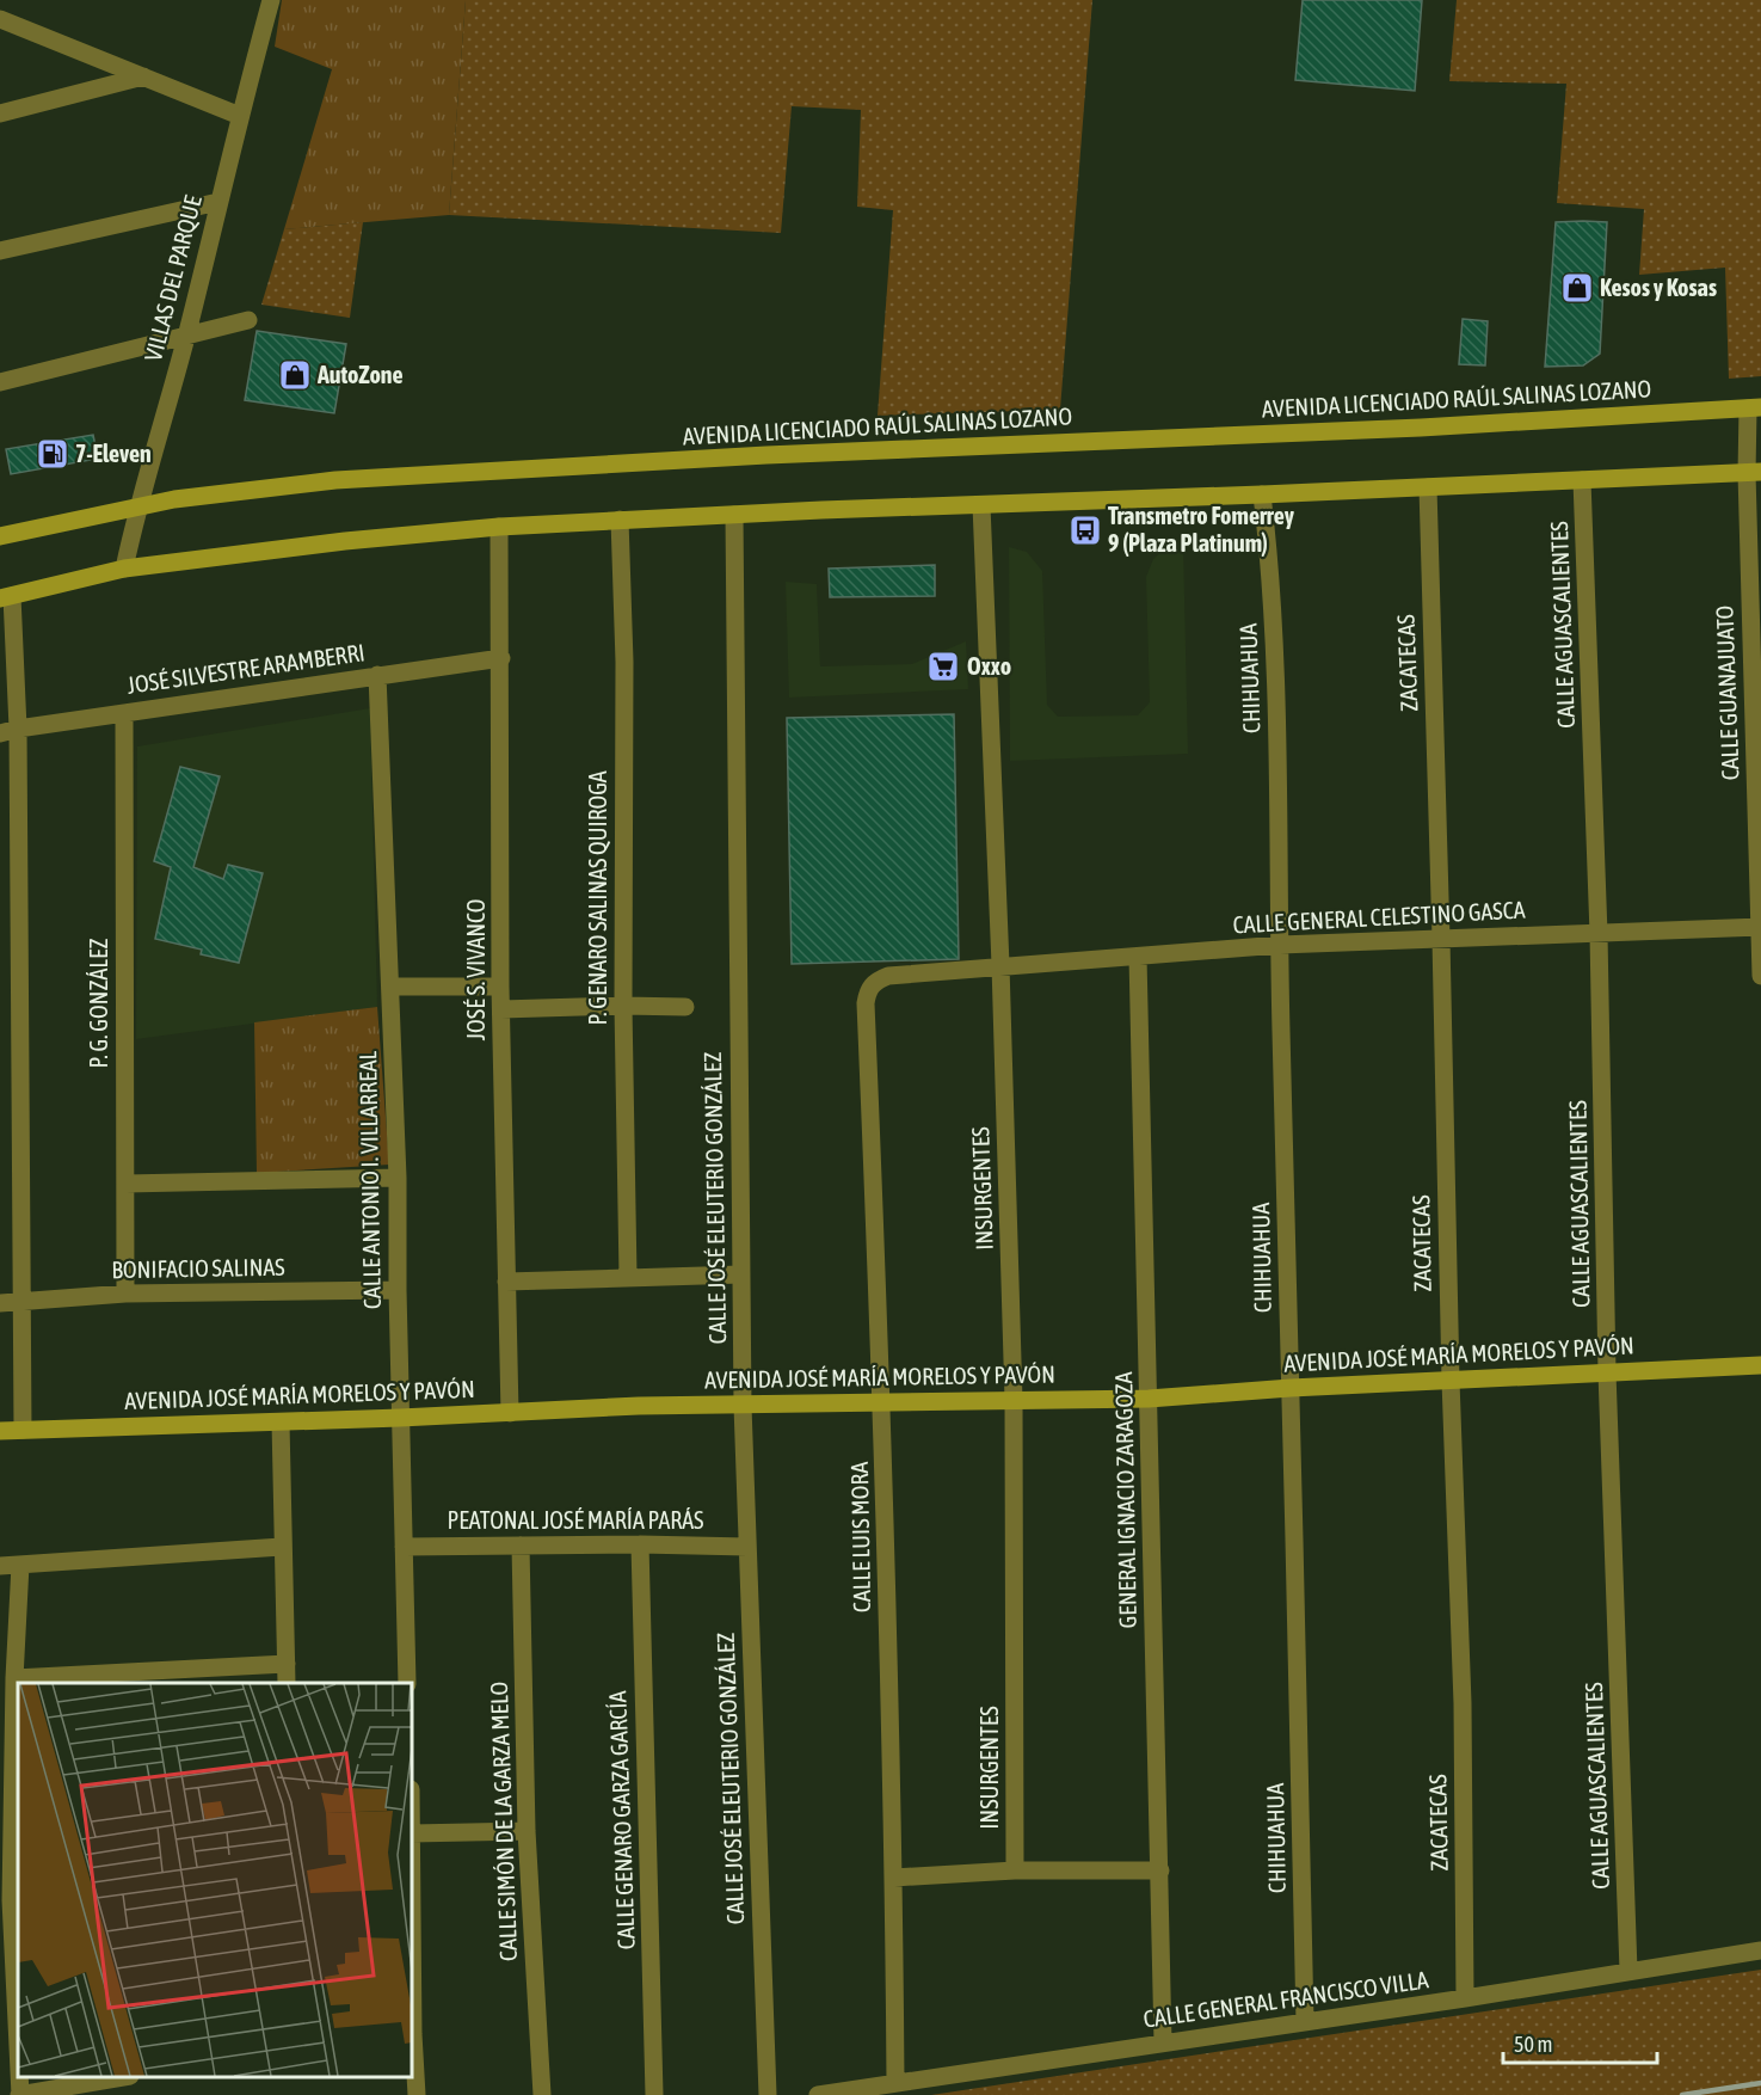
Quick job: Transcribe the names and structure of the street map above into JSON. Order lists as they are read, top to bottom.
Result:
{
  "streets": {
    "main road": ["AVENIDA LICENCIADO RAÚL SALINAS LOZANO", "AVENIDA JOSÉ MARÍA MORELOS Y PAVÓN"],
    "street": [
      "VILLAS DEL PARQUE",
      "CALLE AGUASCALIENTES",
      "ZACATECAS",
      "JOSÉ SILVESTRE ARAMBERRI",
      "CHIHUAHUA",
      "CALLE GUANAJUATO",
      "P. GENARO SALINAS QUIROGA",
      "CALLE GENERAL CELESTINO GASCA",
      "JOSÉ S. VIVANCO",
      "P. G. GONZÁLEZ",
      "CALLE ANTONIO I. VILLARREAL",
      "INSURGENTES",
      "CALLE JOSÉ ELEUTERIO GONZÁLEZ",
      "BONIFACIO SALINAS",
      "GENERAL IGNACIO ZARAGOZA",
      "PEATONAL JOSÉ MARÍA PARÁS",
      "CALLE LUIS MORA",
      "CALLE GENARO GARZA GARCÍA",
      "CALLE SIMÓN DE LA GARZA MELO",
      "CALLE GENERAL FRANCISCO VILLA"
    ]
  },
  "crossings": [
    ["VILLAS DEL PARQUE", "AVENIDA LICENCIADO RAÚL SALINAS LOZANO"],
    ["AVENIDA LICENCIADO RAÚL SALINAS LOZANO", "CALLE GUANAJUATO"],
    ["CALLE AGUASCALIENTES", "CALLE GENERAL CELESTINO GASCA"],
    ["CALLE AGUASCALIENTES", "AVENIDA JOSÉ MARÍA MORELOS Y PAVÓN"],
    ["CALLE AGUASCALIENTES", "CALLE GENERAL FRANCISCO VILLA"],
    ["ZACATECAS", "CALLE GENERAL CELESTINO GASCA"],
    ["ZACATECAS", "AVENIDA JOSÉ MARÍA MORELOS Y PAVÓN"],
    ["ZACATECAS", "CALLE GENERAL FRANCISCO VILLA"],
    ["JOSÉ SILVESTRE ARAMBERRI", "JOSÉ S. VIVANCO"],
    ["JOSÉ SILVESTRE ARAMBERRI", "P. G. GONZÁLEZ"],
    ["JOSÉ SILVESTRE ARAMBERRI", "CALLE ANTONIO I. VILLARREAL"],
    ["CHIHUAHUA", "CALLE GENERAL CELESTINO GASCA"],
    ["CHIHUAHUA", "AVENIDA JOSÉ MARÍA MORELOS Y PAVÓN"],
    ["CHIHUAHUA", "CALLE GENERAL FRANCISCO VILLA"],
    ["CALLE GUANAJUATO", "CALLE GENERAL CELESTINO GASCA"],
    ["CALLE GENERAL CELESTINO GASCA", "INSURGENTES"],
    ["CALLE GENERAL CELESTINO GASCA", "GENERAL IGNACIO ZARAGOZA"],
    ["CALLE GENERAL CELESTINO GASCA", "CALLE LUIS MORA"],
    ["JOSÉ S. VIVANCO", "AVENIDA JOSÉ MARÍA MORELOS Y PAVÓN"],
    ["P. G. GONZÁLEZ", "BONIFACIO SALINAS"],
    ["CALLE ANTONIO I. VILLARREAL", "BONIFACIO SALINAS"],
    ["CALLE ANTONIO I. VILLARREAL", "AVENIDA JOSÉ MARÍA MORELOS Y PAVÓN"],
    ["CALLE ANTONIO I. VILLARREAL", "PEATONAL JOSÉ MARÍA PARÁS"],
    ["INSURGENTES", "AVENIDA JOSÉ MARÍA MORELOS Y PAVÓN"],
    ["CALLE JOSÉ ELEUTERIO GONZÁLEZ", "AVENIDA JOSÉ MARÍA MORELOS Y PAVÓN"],
    ["CALLE JOSÉ ELEUTERIO GONZÁLEZ", "PEATONAL JOSÉ MARÍA PARÁS"],
    ["AVENIDA JOSÉ MARÍA MORELOS Y PAVÓN", "GENERAL IGNACIO ZARAGOZA"],
    ["AVENIDA JOSÉ MARÍA MORELOS Y PAVÓN", "CALLE LUIS MORA"],
    ["GENERAL IGNACIO ZARAGOZA", "CALLE GENERAL FRANCISCO VILLA"],
    ["PEATONAL JOSÉ MARÍA PARÁS", "CALLE GENARO GARZA GARCÍA"],
    ["PEATONAL JOSÉ MARÍA PARÁS", "CALLE SIMÓN DE LA GARZA MELO"],
    ["CALLE LUIS MORA", "CALLE GENERAL FRANCISCO VILLA"]
  ],
  "places": {
    "shop": ["Kesos y Kosas", "AutoZone"],
    "fuel station": ["7-Eleven"],
    "bus stop": ["Transmetro Fomerrey 9 (Plaza Platinum)"],
    "supermarket": ["Oxxo"]
  },
  "scale_bar": "50 m"
}
